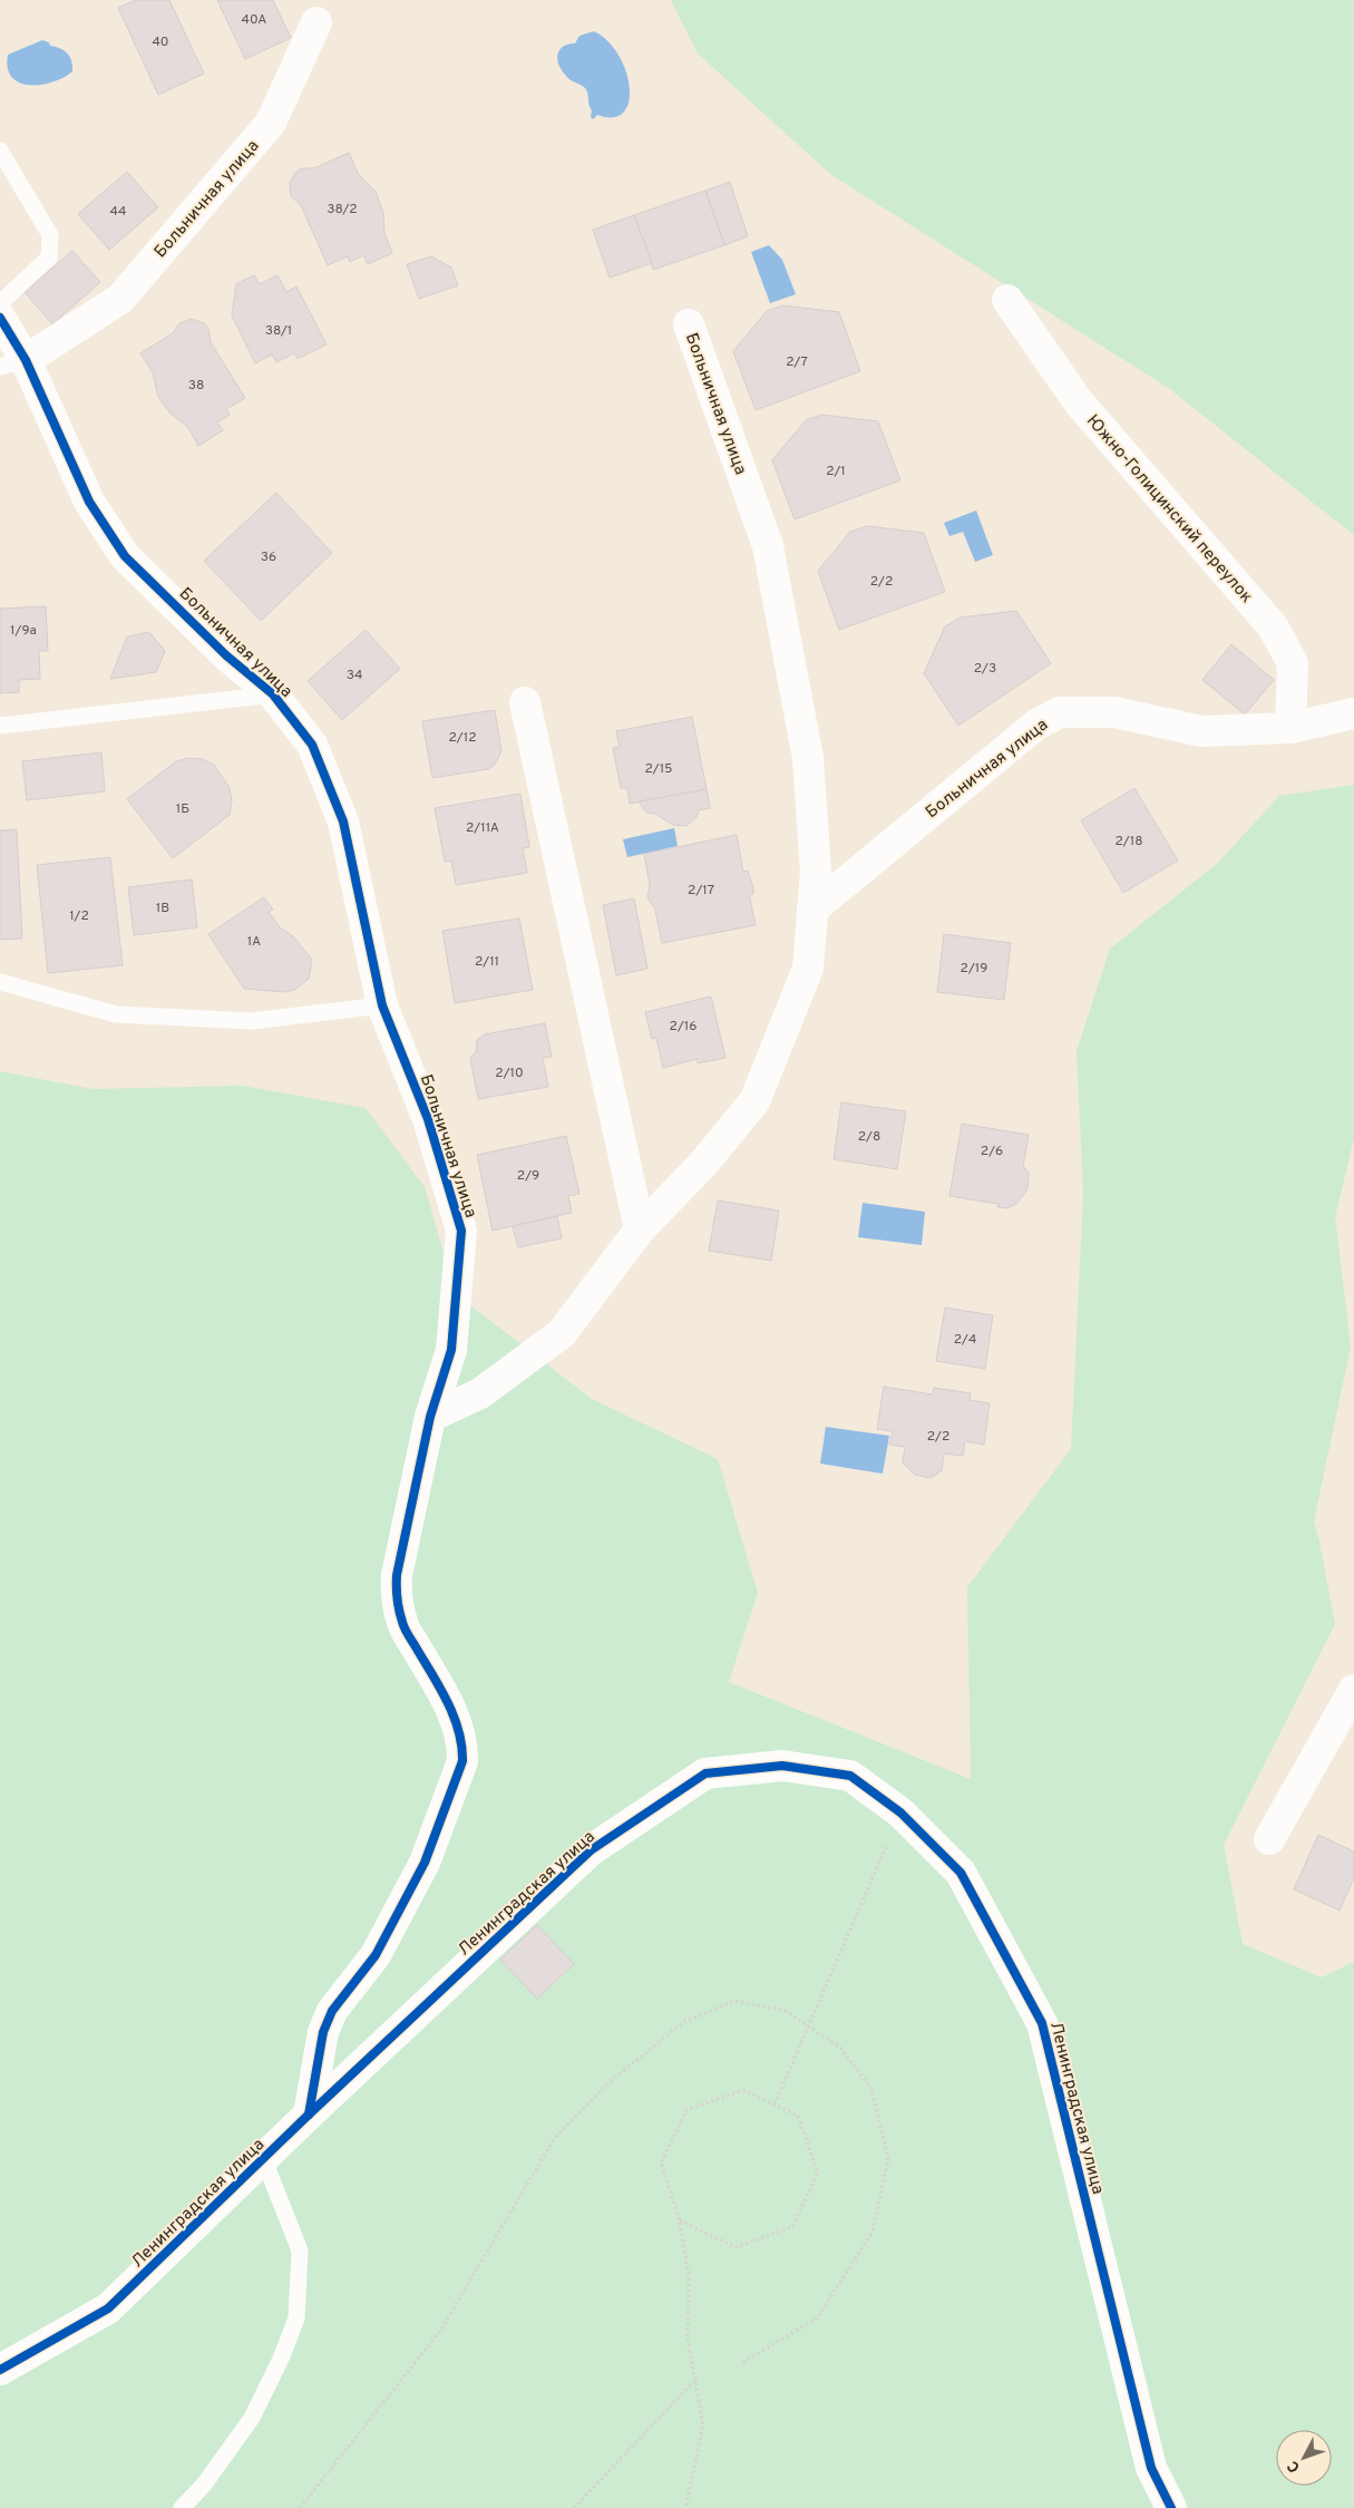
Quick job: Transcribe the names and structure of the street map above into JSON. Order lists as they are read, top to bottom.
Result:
{
  "streets": {
    "street": ["Больничная улица", "Южно-Голицинский переулок", "Ленинградская улица"]
  },
  "crossings": [
    ["Больничная улица", "Южно-Голицинский переулок"],
    ["Больничная улица", "Ленинградская улица"]
  ],
  "house_numbers": [
    "40А",
    "40",
    "38/2",
    "44",
    "38/1",
    "2/7",
    "38",
    "2/1",
    "36",
    "2/2",
    "1/9а",
    "2/3",
    "34",
    "2/12",
    "2/15",
    "1Б",
    "2/11А",
    "2/18",
    "2/17",
    "1В",
    "1/2",
    "1А",
    "2/11",
    "2/19",
    "2/16",
    "2/10",
    "2/8",
    "2/6",
    "2/9",
    "2/4",
    "2/2"
  ],
  "north": "bottom left"
}
